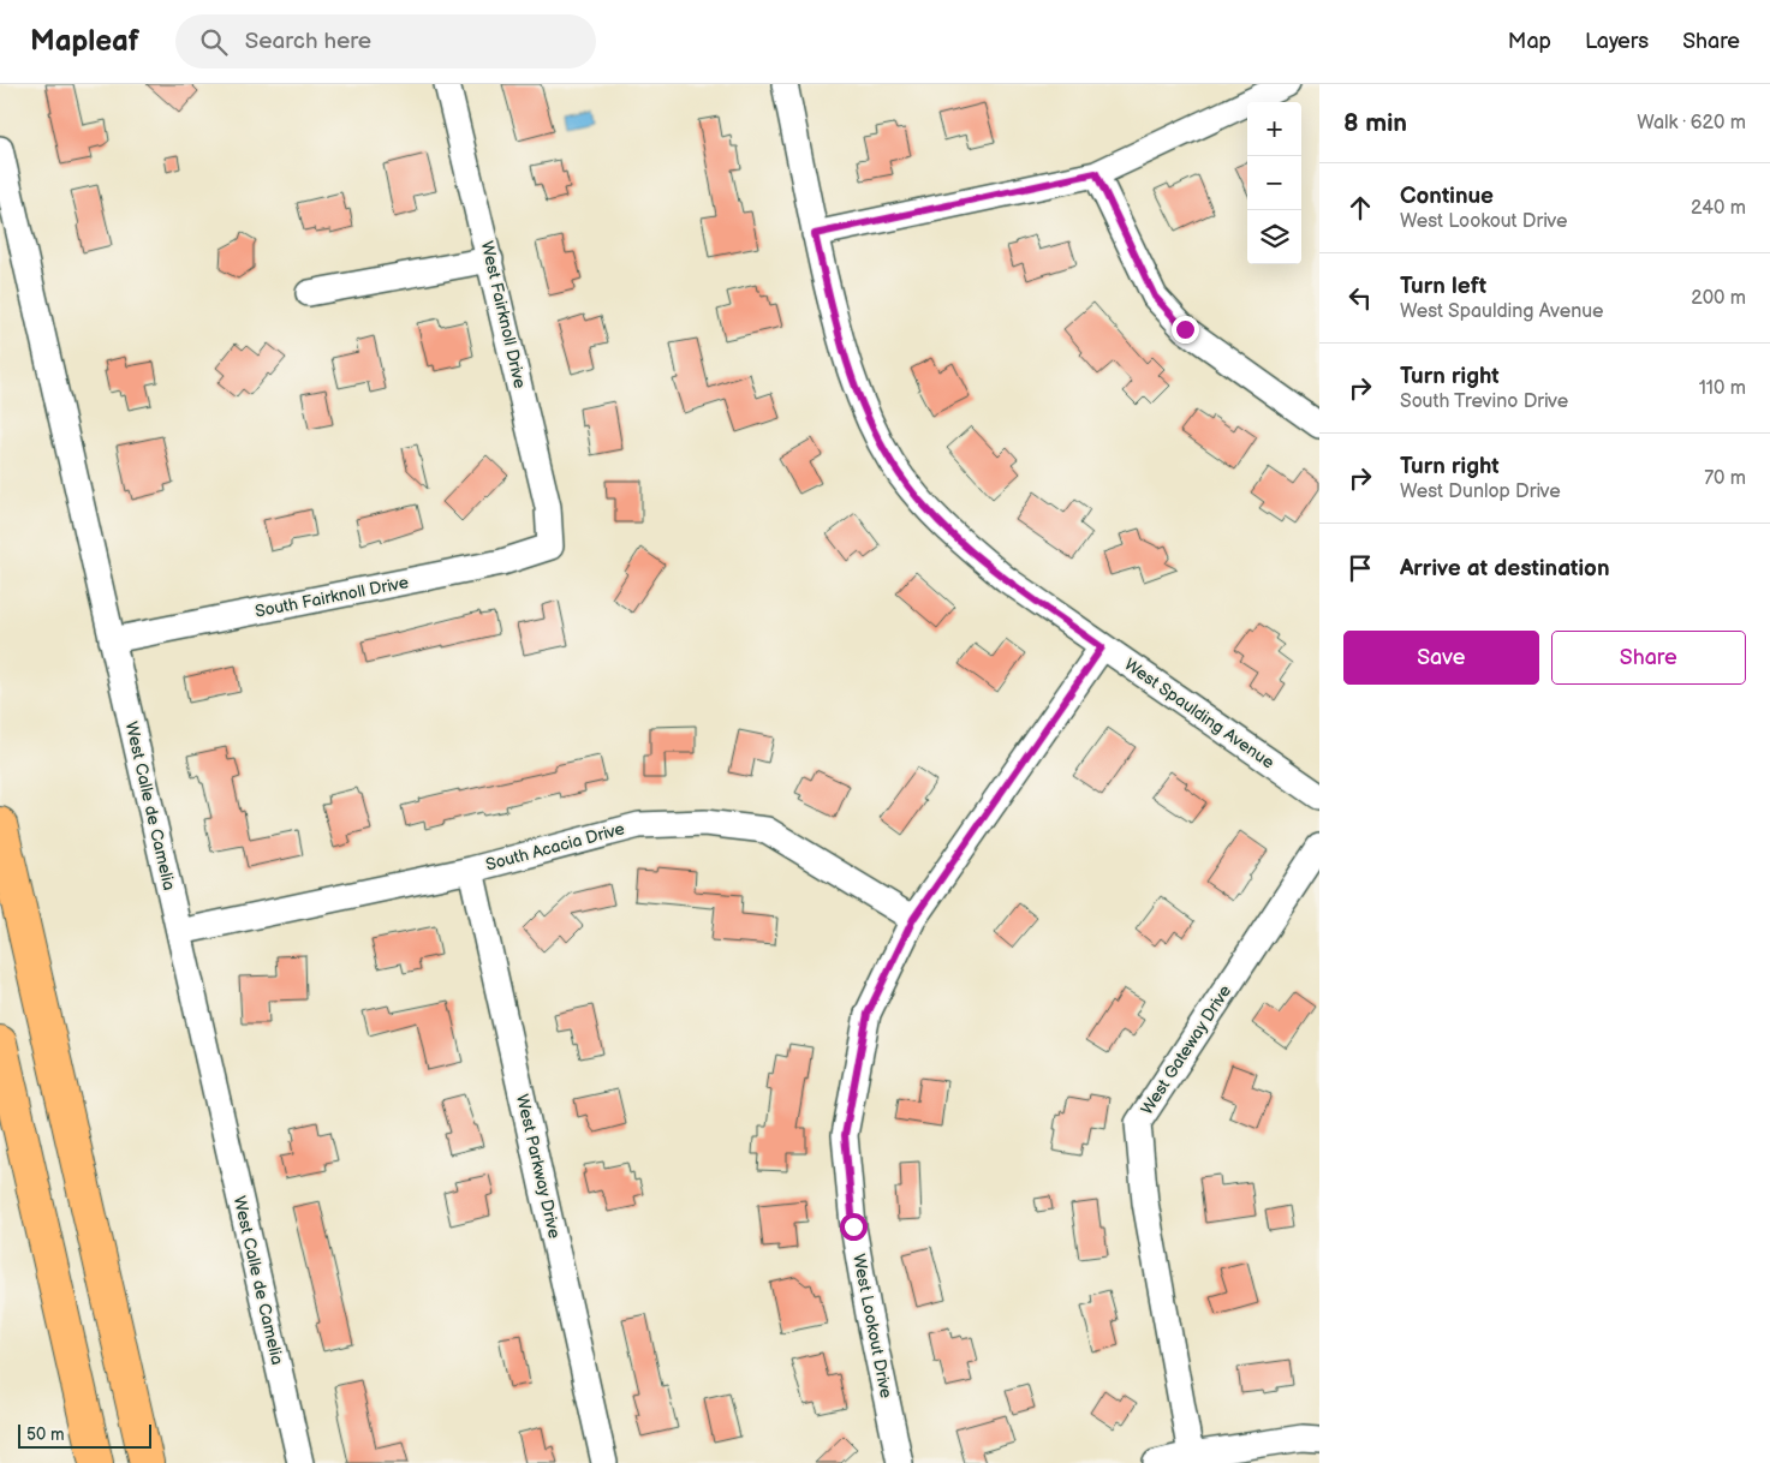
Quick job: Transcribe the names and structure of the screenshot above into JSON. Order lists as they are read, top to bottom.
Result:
{
  "streets": {
    "street": [
      "West Fairknoll Drive",
      "South Fairknoll Drive",
      "West Spaulding Avenue",
      "West Calle de Camelia",
      "South Acacia Drive",
      "West Gateway Drive",
      "West Parkway Drive",
      "West Lookout Drive"
    ]
  },
  "crossings": [
    ["West Fairknoll Drive", "South Fairknoll Drive"],
    ["South Fairknoll Drive", "West Calle de Camelia"],
    ["West Spaulding Avenue", "West Lookout Drive"],
    ["West Calle de Camelia", "South Acacia Drive"],
    ["South Acacia Drive", "West Parkway Drive"],
    ["South Acacia Drive", "West Lookout Drive"]
  ],
  "scale_bar": "50 m",
  "page": {
    "header": "Mapleaf",
    "search": "Search here",
    "nav": ["Map", "Layers", "Share"],
    "heading": ["8 min", "Walk · 620 m"],
    "map_buttons": ["+", "−"],
    "list": [
      ["Continue", "West Lookout Drive", "240 m"],
      ["Turn left", "West Spaulding Avenue", "200 m"],
      ["Turn right", "South Trevino Drive", "110 m"],
      ["Turn right", "West Dunlop Drive", "70 m"],
      "Arrive at destination"
    ],
    "buttons": ["Save", "Share"],
    "scale": "50 m"
  }
}
